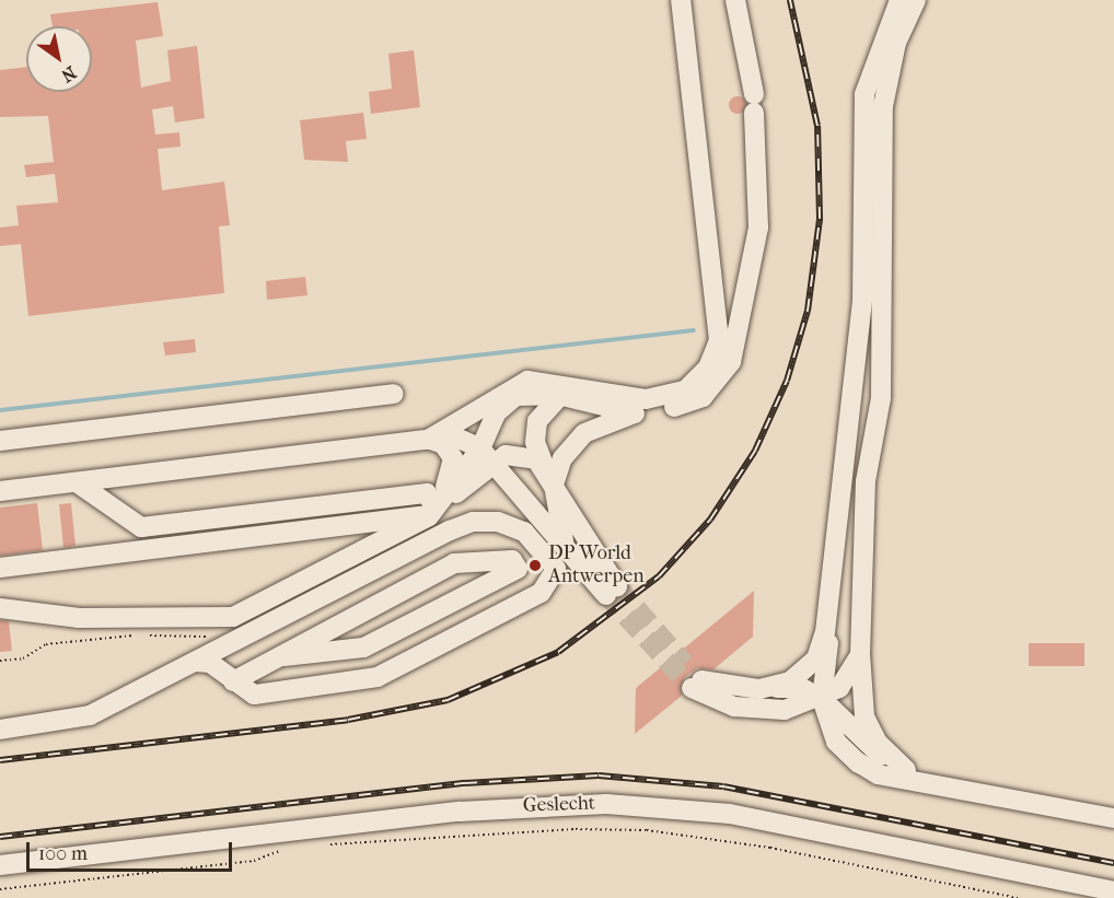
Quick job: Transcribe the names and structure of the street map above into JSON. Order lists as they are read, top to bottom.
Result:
{
  "streets": {
    "street": ["Geslecht"]
  },
  "places": ["DP World Antwerpen"],
  "scale_bar": "100 m",
  "north": "bottom right"
}
